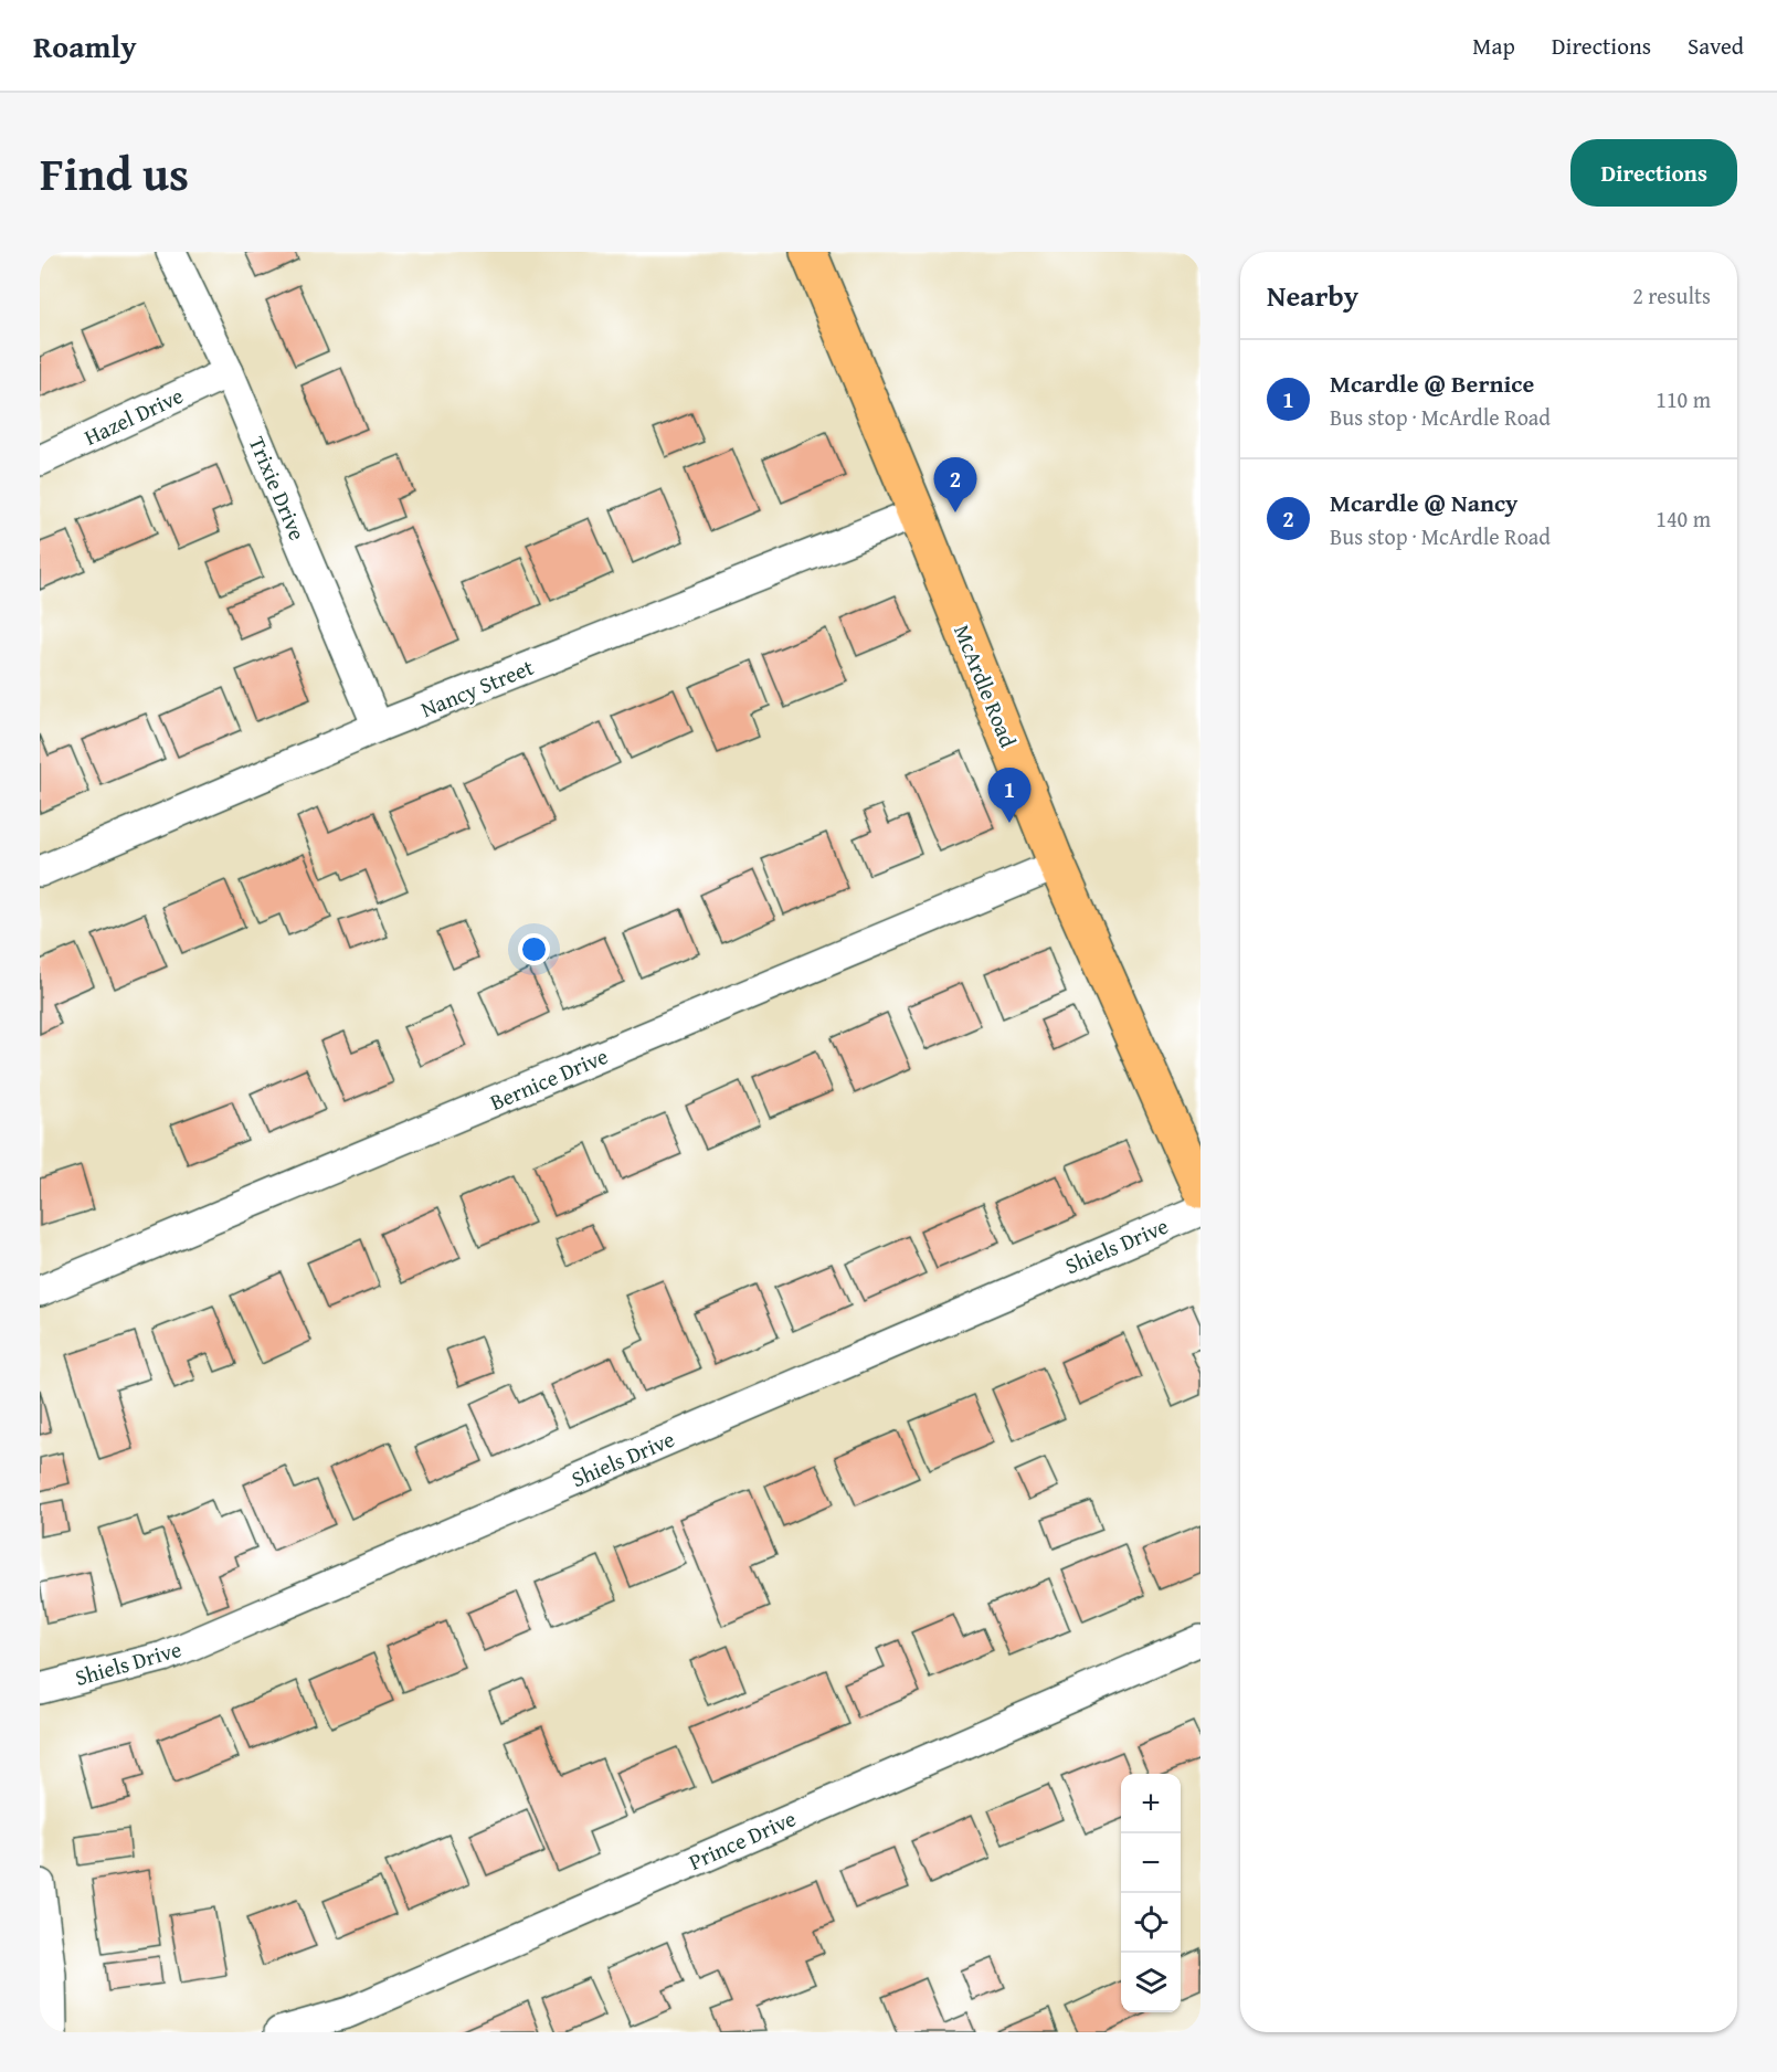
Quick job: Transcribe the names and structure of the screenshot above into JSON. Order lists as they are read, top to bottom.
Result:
{
  "streets": {
    "main road": ["McArdle Road"],
    "street": [
      "Hazel Drive",
      "Trixie Drive",
      "Nancy Street",
      "Bernice Drive",
      "Shiels Drive",
      "Prince Drive"
    ]
  },
  "crossings": [
    ["Hazel Drive", "Trixie Drive"],
    ["Trixie Drive", "Nancy Street"],
    ["McArdle Road", "Nancy Street"],
    ["McArdle Road", "Bernice Drive"]
  ],
  "page": {
    "header": "Roamly",
    "nav": ["Map", "Directions", "Saved"],
    "title": "Find us",
    "buttons": "Directions",
    "heading": ["Nearby", "2 results"],
    "list": [
      {
        "mark": "1",
        "name": "Mcardle @ Bernice",
        "note": "Bus stop · McArdle Road",
        "value": "110 m"
      },
      {
        "mark": "2",
        "name": "Mcardle @ Nancy",
        "note": "Bus stop · McArdle Road",
        "value": "140 m"
      }
    ],
    "pins": ["2", "1"],
    "map_buttons": ["+", "−"]
  }
}
